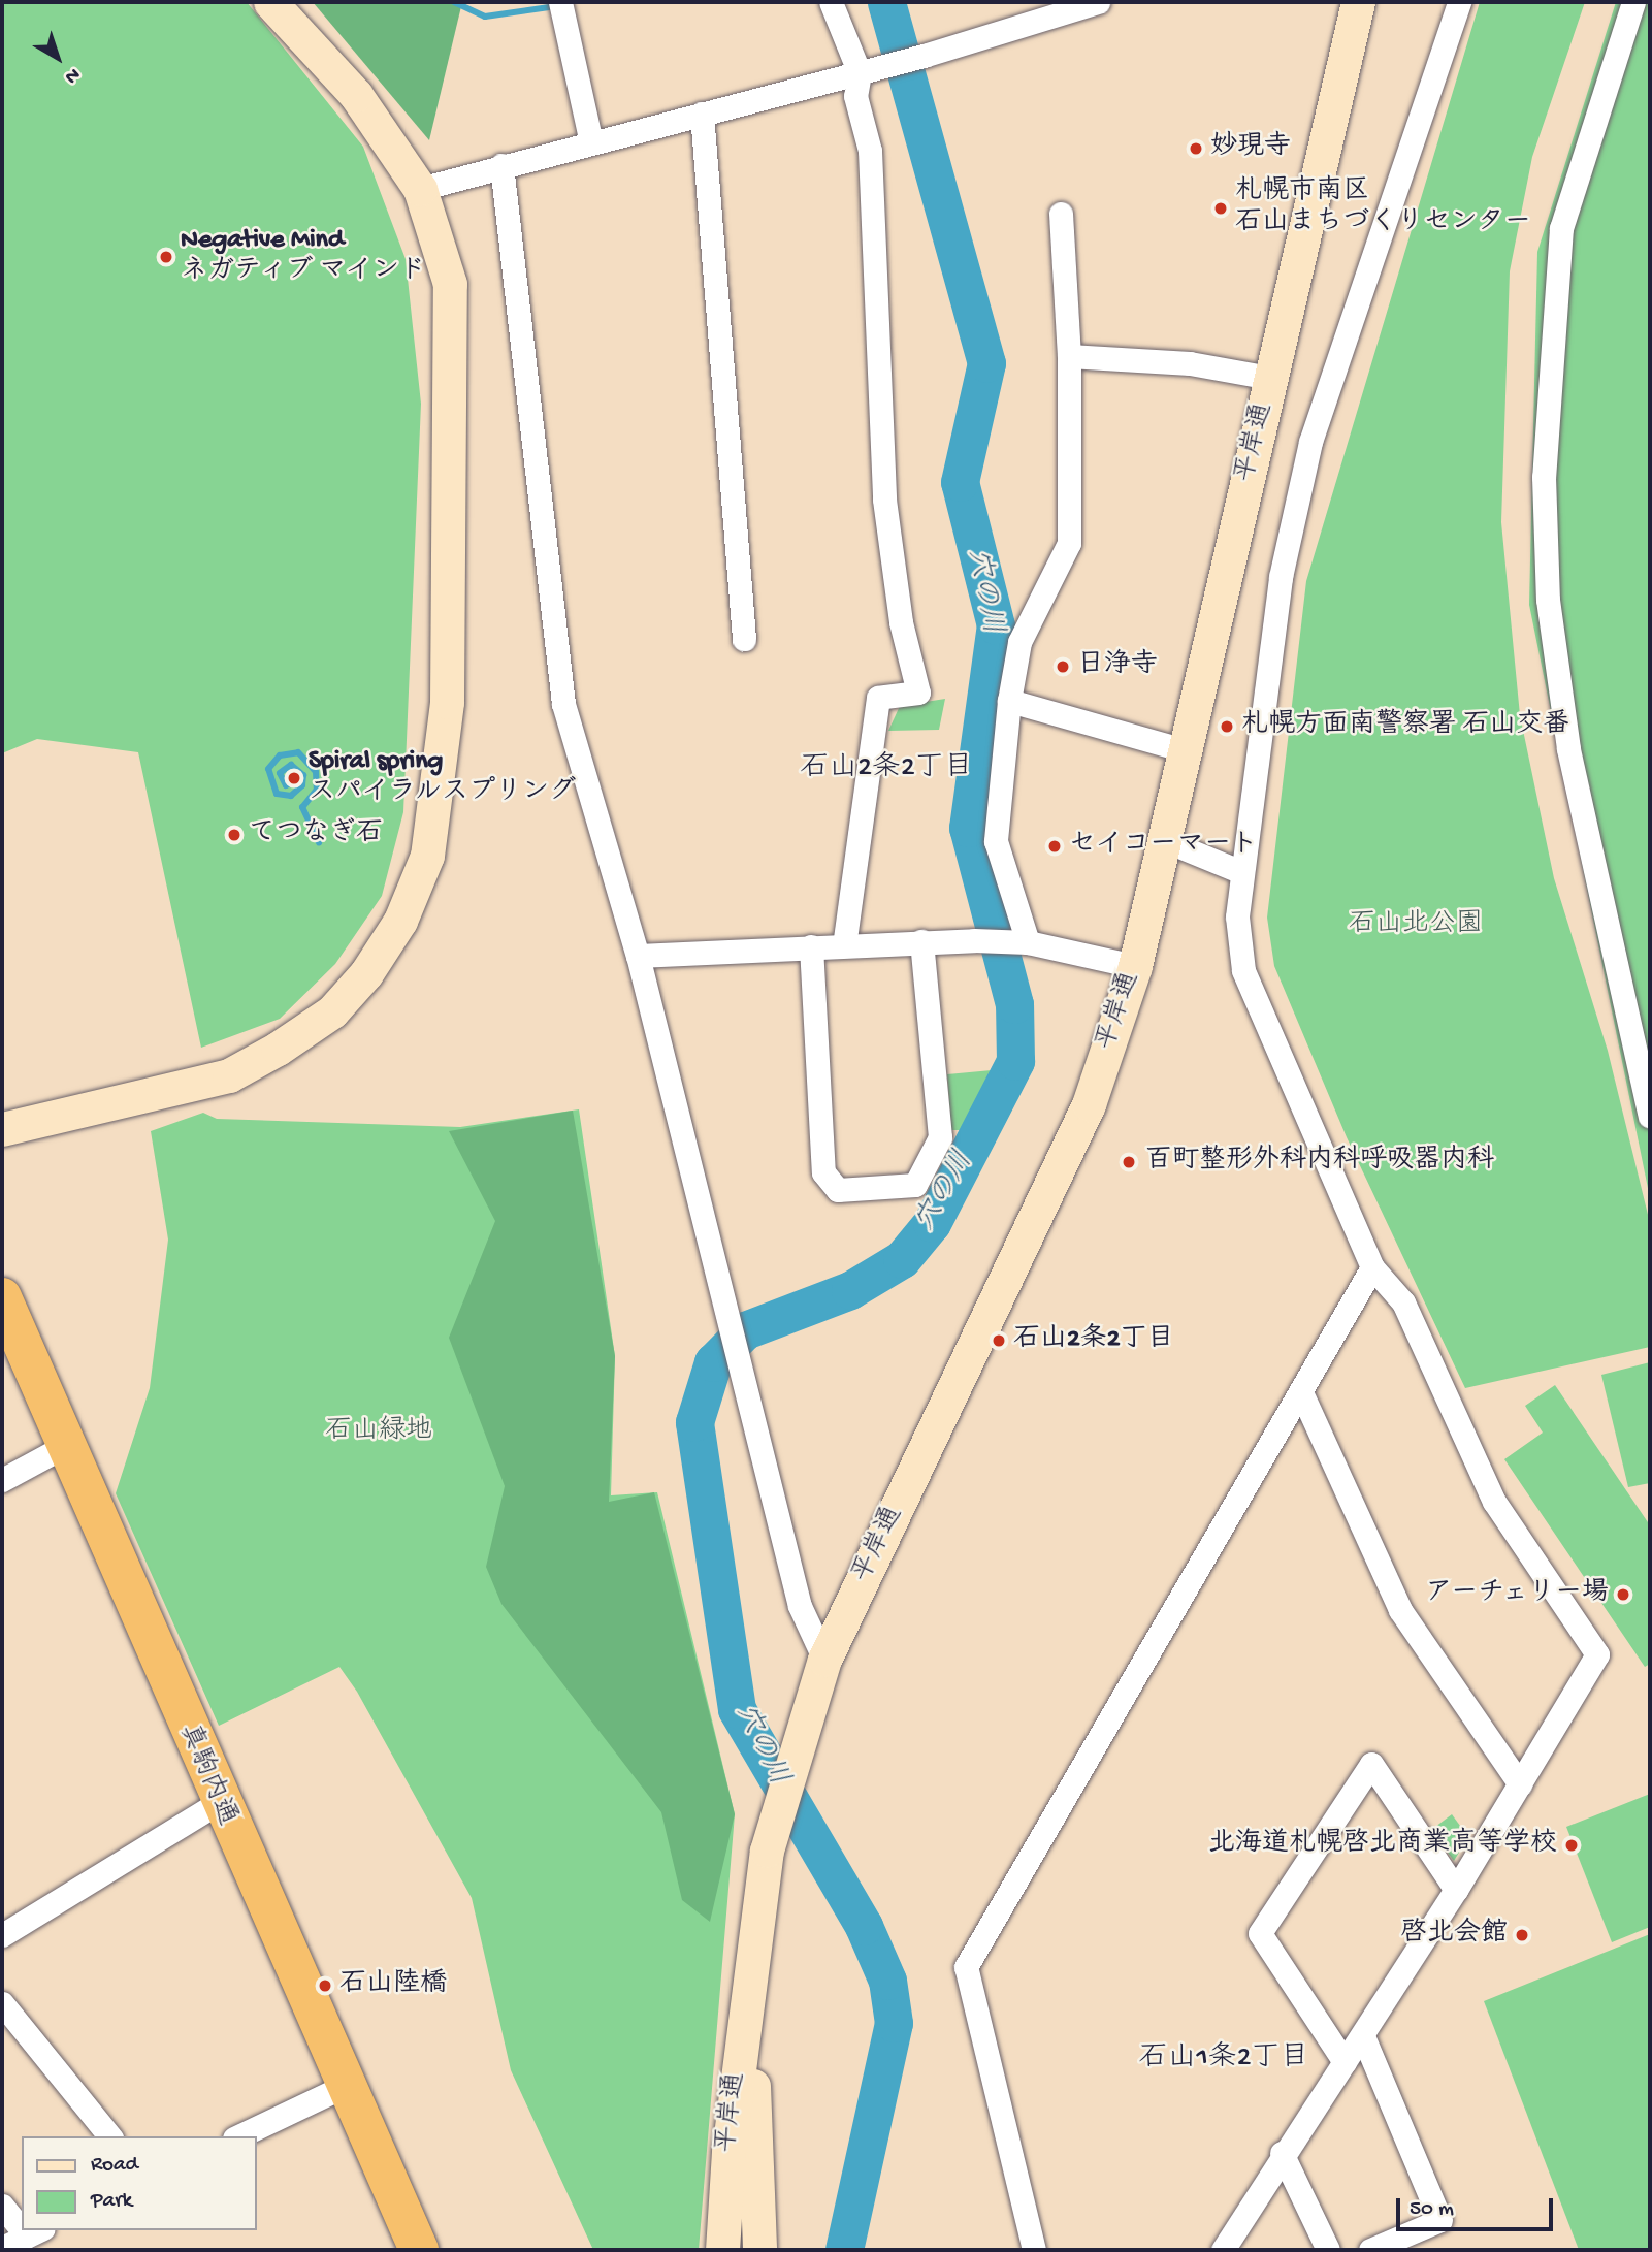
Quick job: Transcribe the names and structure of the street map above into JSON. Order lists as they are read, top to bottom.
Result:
{
  "streets": {
    "highway": ["真駒内通"],
    "street": ["平岸通"]
  },
  "districts": ["石山2条2丁目", "石山1条2丁目"],
  "water": ["穴の川"],
  "parks": ["石山北公園", "石山緑地"],
  "places": [
    "妙現寺",
    "札幌市南区 石山まちづくりセンター",
    "Negative Mind ネガティブ マインド",
    "日浄寺",
    "札幌方面南警察署 石山交番",
    "Spiral spring スパイラルスプリング",
    "てつなぎ石",
    "セイコーマート",
    "百町整形外科内科呼吸器内科",
    "石山2条2丁目",
    "アーチェリー場",
    "北海道札幌啓北商業高等学校",
    "啓北会館",
    "石山陸橋"
  ],
  "legend": ["Road", "Park"],
  "scale_bar": "50 m",
  "north": "bottom right"
}
